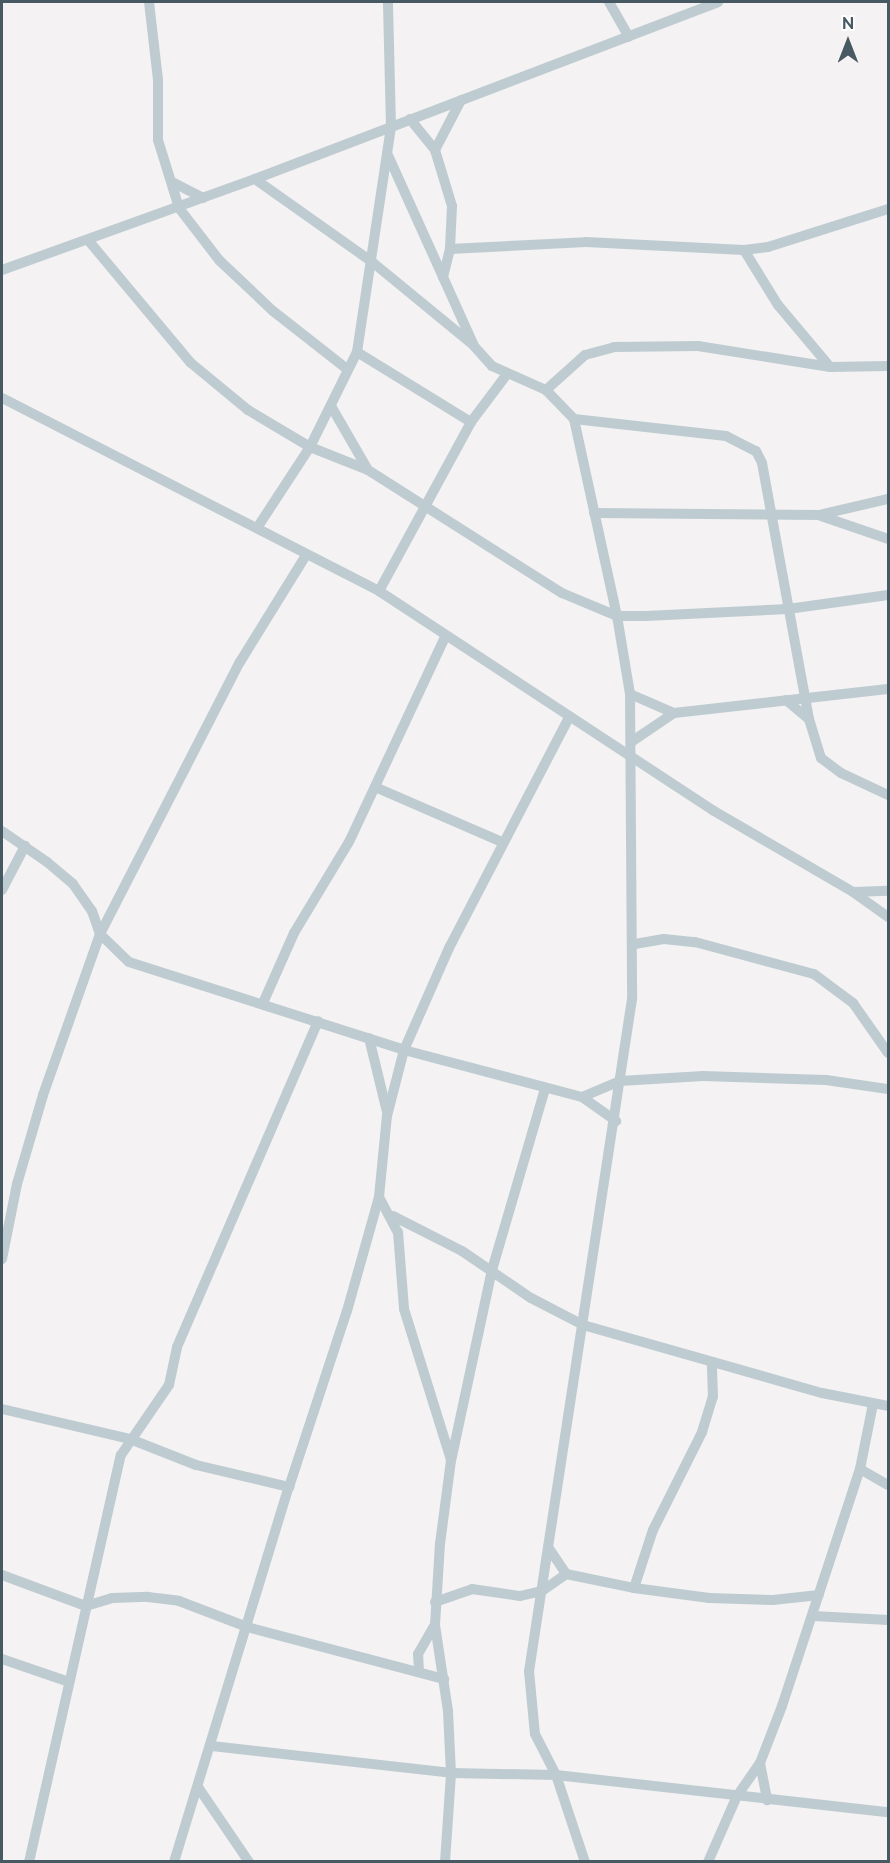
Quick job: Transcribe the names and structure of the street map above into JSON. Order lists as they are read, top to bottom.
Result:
{
  "north": "top"
}
